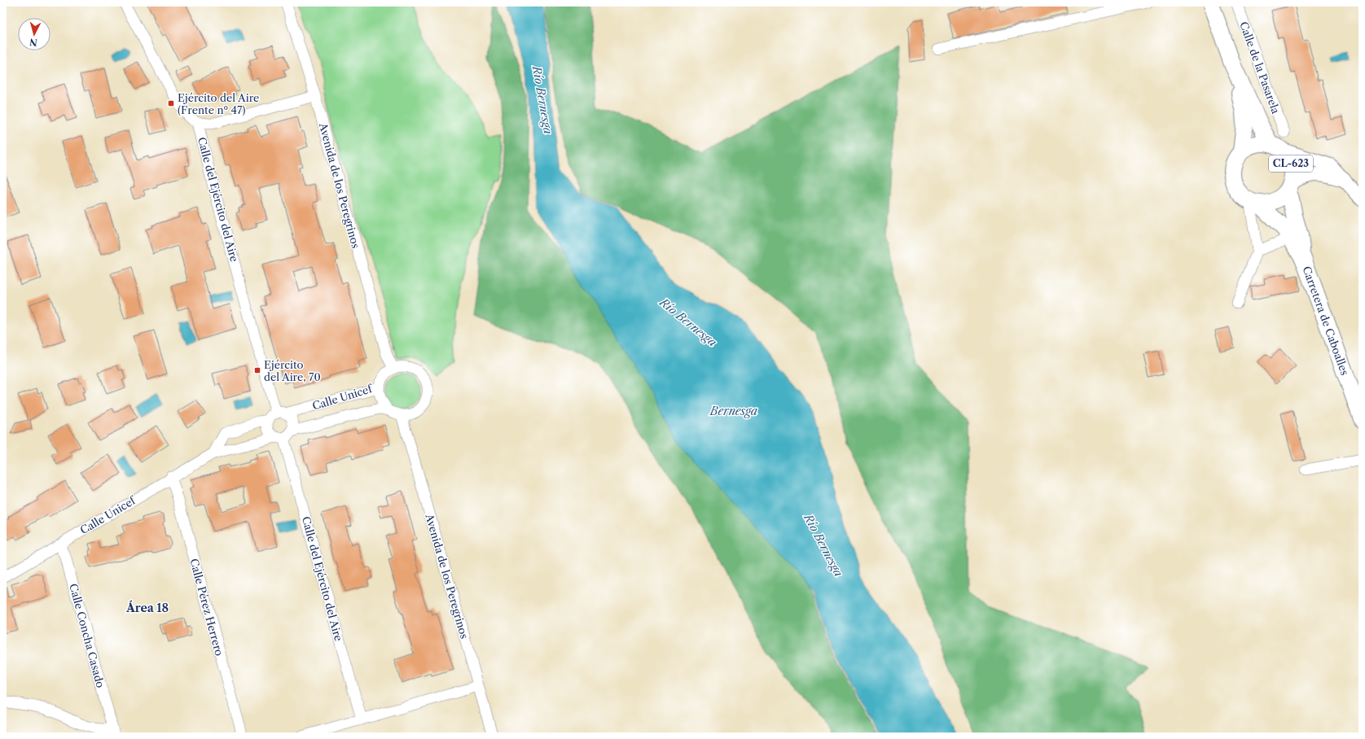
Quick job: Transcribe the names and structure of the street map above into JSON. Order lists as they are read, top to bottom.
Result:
{
  "streets": {
    "main road": ["CL-623", "Carretera de Caboalles"],
    "street": [
      "Calle de la Pasarela",
      "Avenida de los Peregrinos",
      "Calle del Ejército del Aire",
      "Calle Unicef",
      "Calle Pérez Herrero",
      "Calle Concha Casado"
    ]
  },
  "crossings": [
    ["CL-623", "Carretera de Caboalles"],
    ["Avenida de los Peregrinos", "Calle Unicef"],
    ["Calle del Ejército del Aire", "Calle Unicef"],
    ["Calle Unicef", "Calle Pérez Herrero"],
    ["Calle Unicef", "Calle Concha Casado"]
  ],
  "districts": ["Área 18"],
  "water": ["Río Bernesga", "Bernesga"],
  "places": {
    "transit": ["Ejército del Aire (Frente nº 47)", "Ejército del Aire, 70"]
  },
  "north": "bottom"
}
